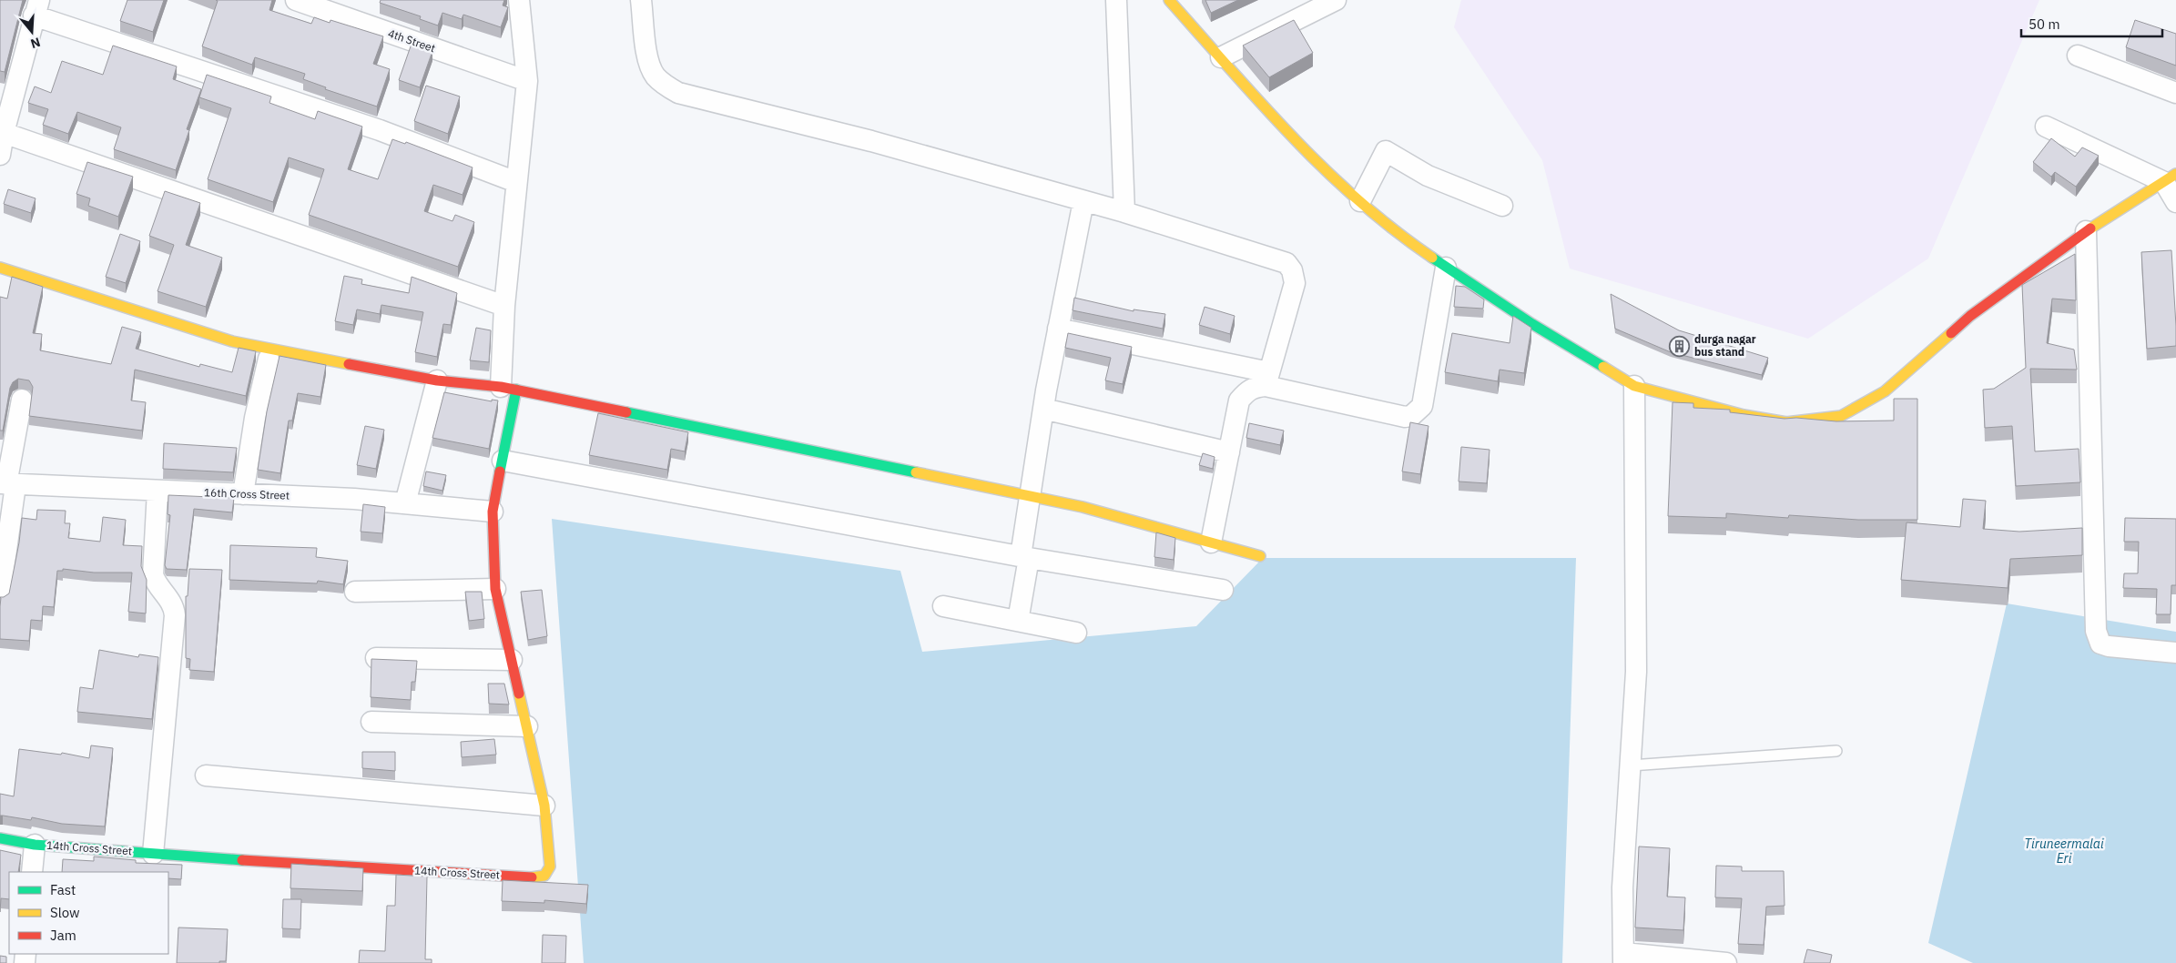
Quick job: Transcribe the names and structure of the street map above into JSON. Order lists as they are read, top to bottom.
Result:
{
  "streets": {
    "street": ["4th Street", "16th Cross Street", "14th Cross Street"]
  },
  "crossings": [
    ["16th Cross Street", "14th Cross Street"]
  ],
  "water": ["Tiruneermalai Eri"],
  "places": {
    "building": ["durga nagar bus stand"]
  },
  "legend": ["Fast", "Slow", "Jam"],
  "scale_bar": "50 m",
  "north": "bottom"
}
